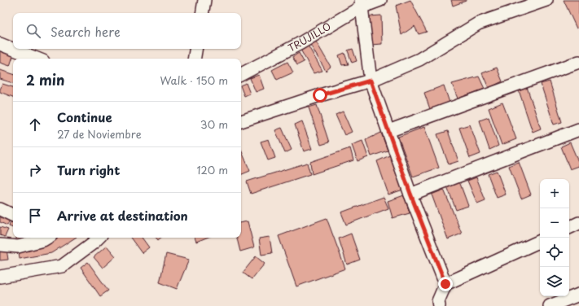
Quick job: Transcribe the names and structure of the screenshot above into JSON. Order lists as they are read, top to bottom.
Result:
{
  "streets": {
    "street": ["TRUJILLO"]
  },
  "page": {
    "search": "Search here",
    "heading": ["2 min", "Walk · 150 m"],
    "list": [
      ["Continue", "27 de Noviembre", "30 m"],
      ["Turn right", "120 m"],
      "Arrive at destination"
    ],
    "map_buttons": ["+", "−"]
  }
}
